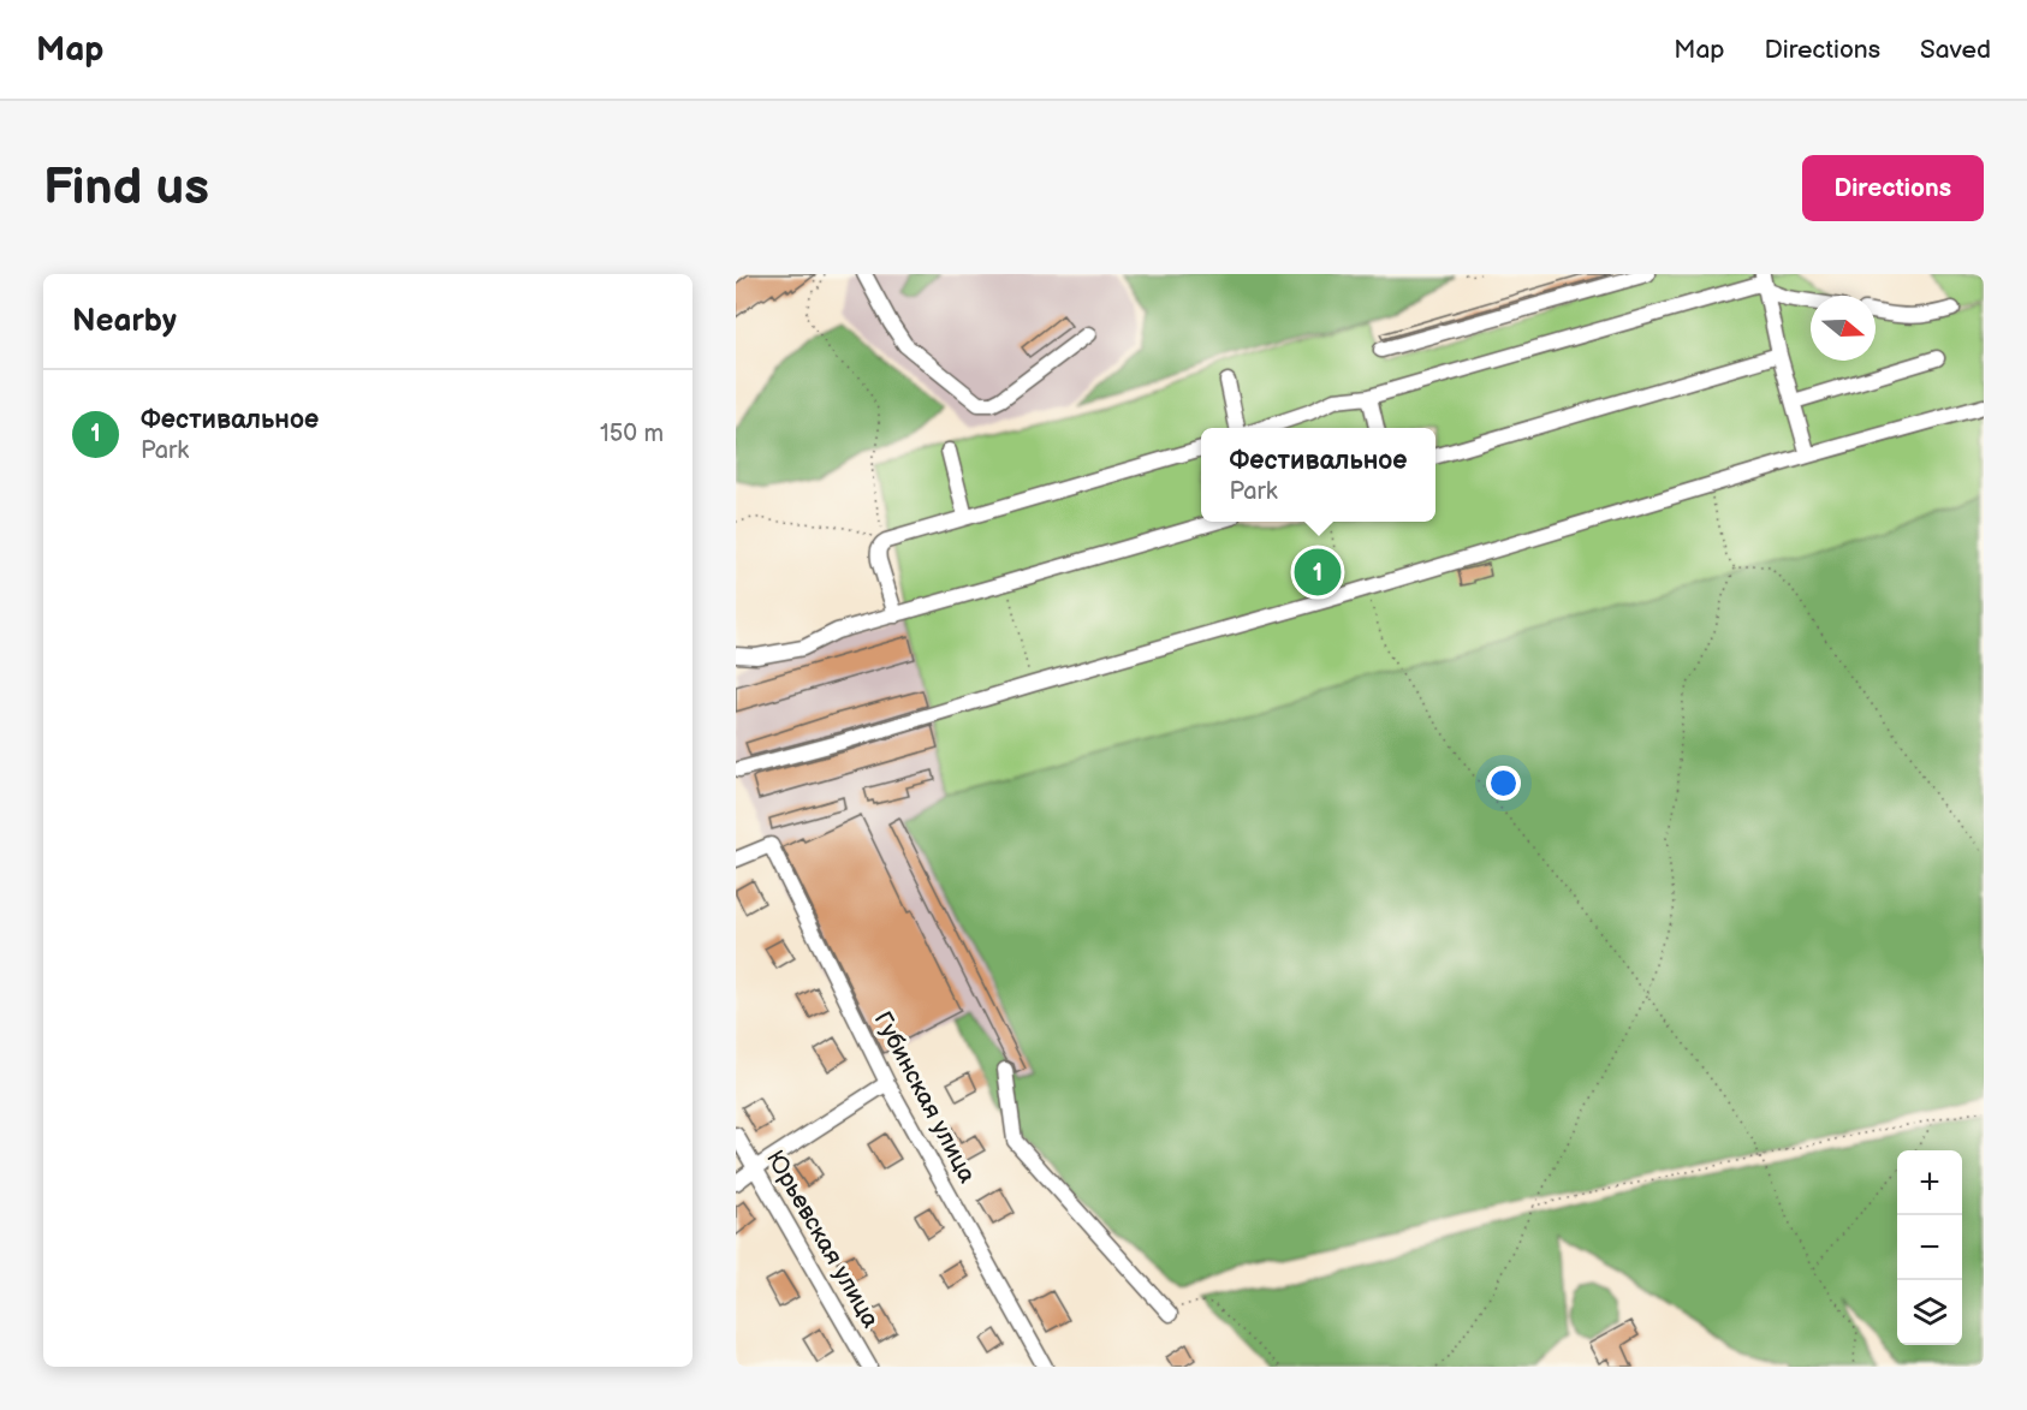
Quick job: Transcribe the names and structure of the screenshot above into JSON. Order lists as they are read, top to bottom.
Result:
{
  "streets": {
    "street": ["Губинская улица", "Юрьевская улица"]
  },
  "north": "right",
  "page": {
    "header": "Map",
    "nav": ["Map", "Directions", "Saved"],
    "buttons": "Directions",
    "title": "Find us",
    "heading": "Nearby",
    "list": [
      {
        "mark": "1",
        "name": "Фестивальное",
        "note": "Park",
        "value": "150 m"
      }
    ],
    "popup": ["Фестивальное", "Park"],
    "pins": "1",
    "map_buttons": ["+", "−"]
  }
}
